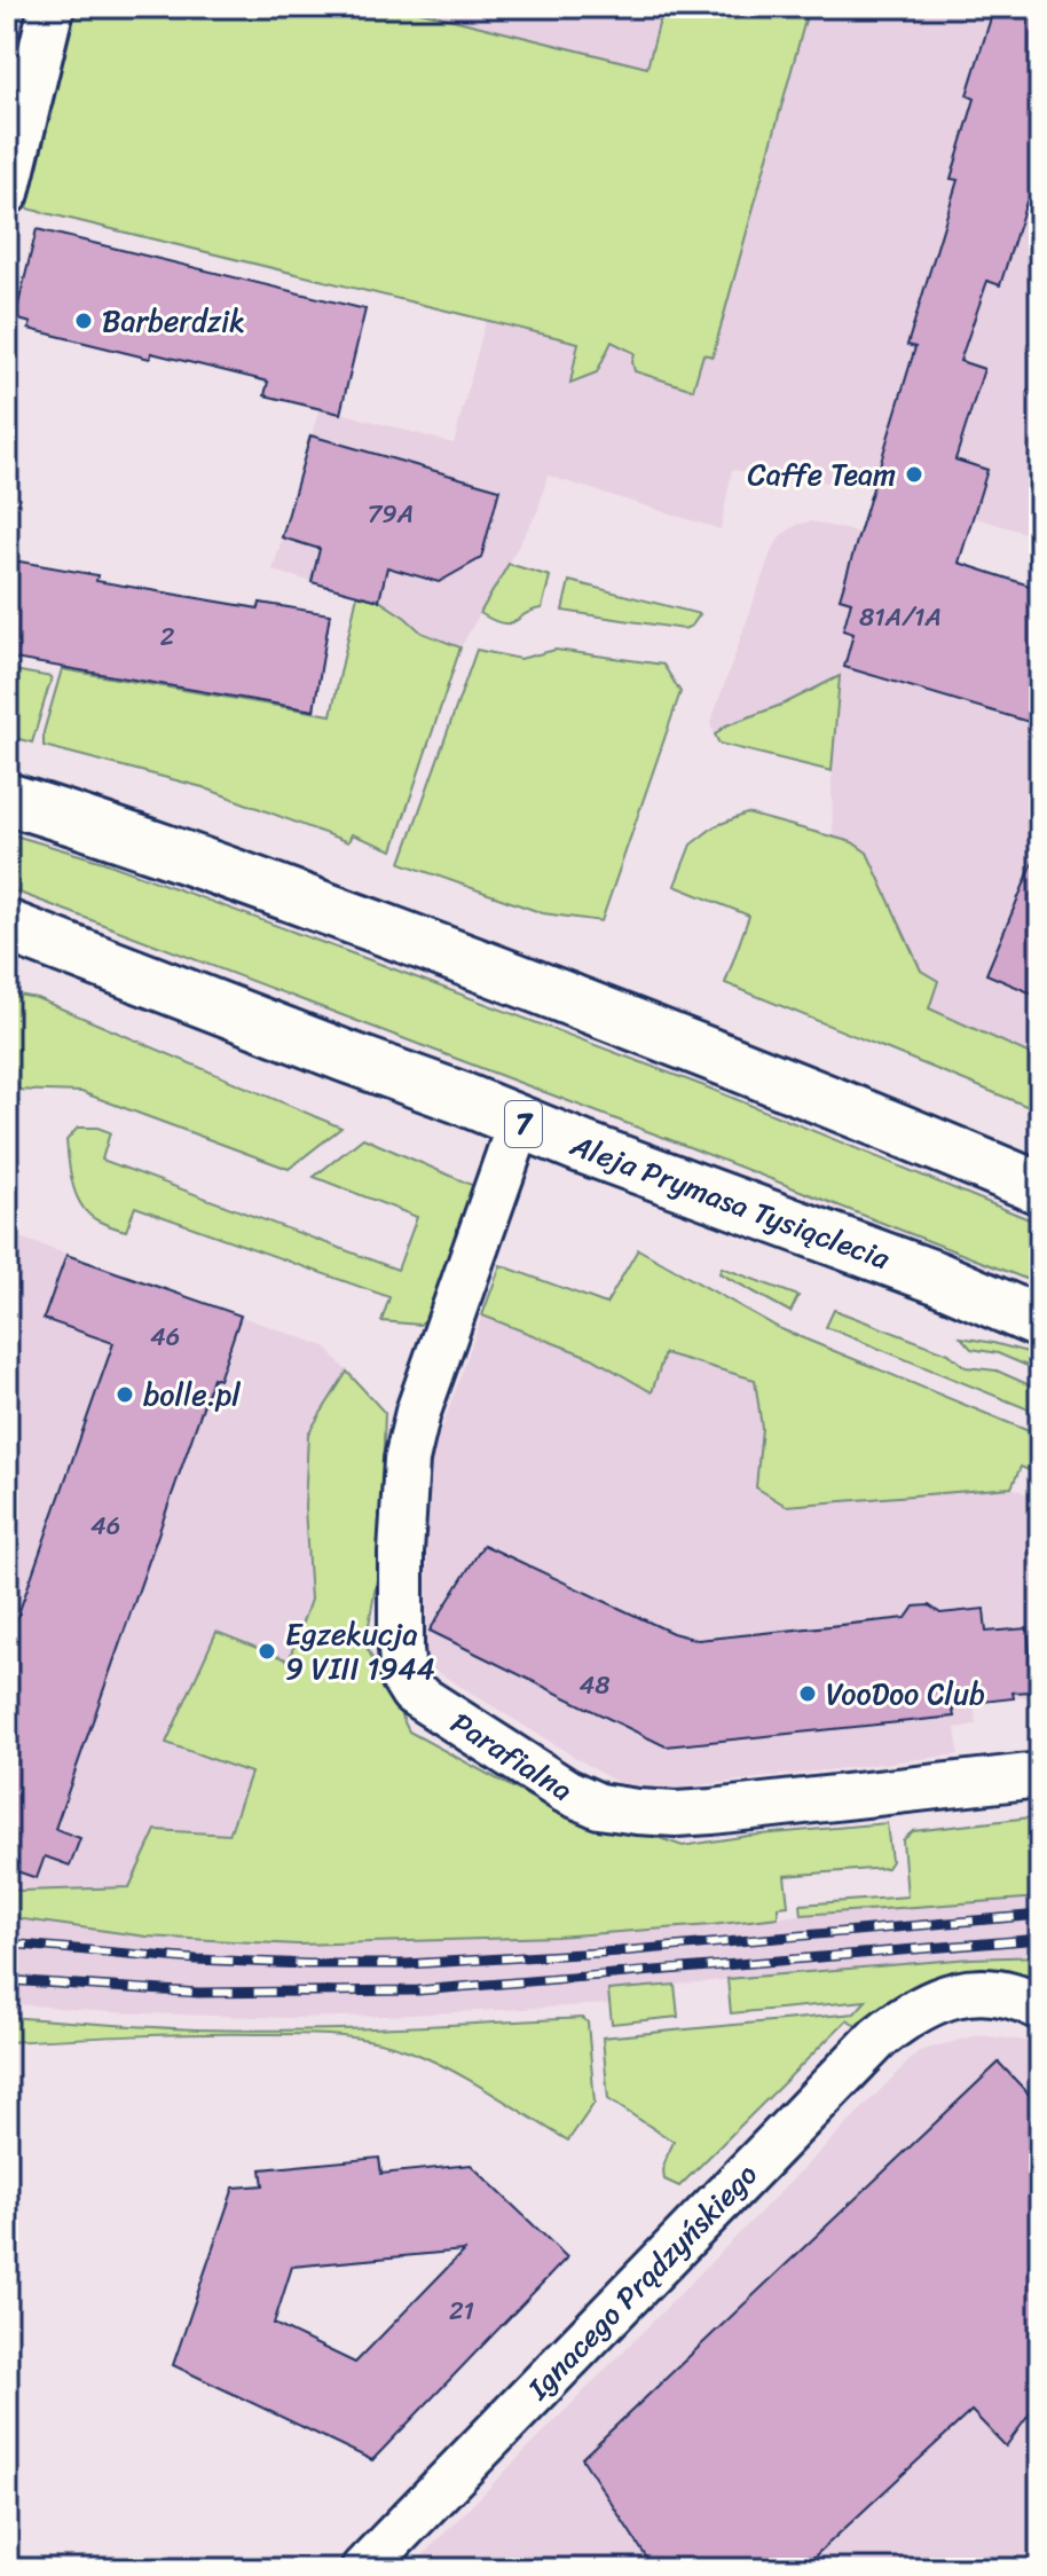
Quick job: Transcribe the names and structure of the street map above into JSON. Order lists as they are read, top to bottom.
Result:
{
  "streets": {
    "main road": ["7", "Aleja Prymasa Tysiąclecia"],
    "street": ["Parafialna", "Ignacego Prądzyńskiego"]
  },
  "crossings": [
    ["Aleja Prymasa Tysiąclecia", "Parafialna"]
  ],
  "places": [
    "Barberdzik",
    "Caffe Team",
    "bolle.pl",
    "Egzekucja 9 VIII 1944",
    "VooDoo Club"
  ],
  "house_numbers": [
    "79A",
    "81A/1A",
    "2",
    "46",
    "46",
    "48",
    "21"
  ]
}
